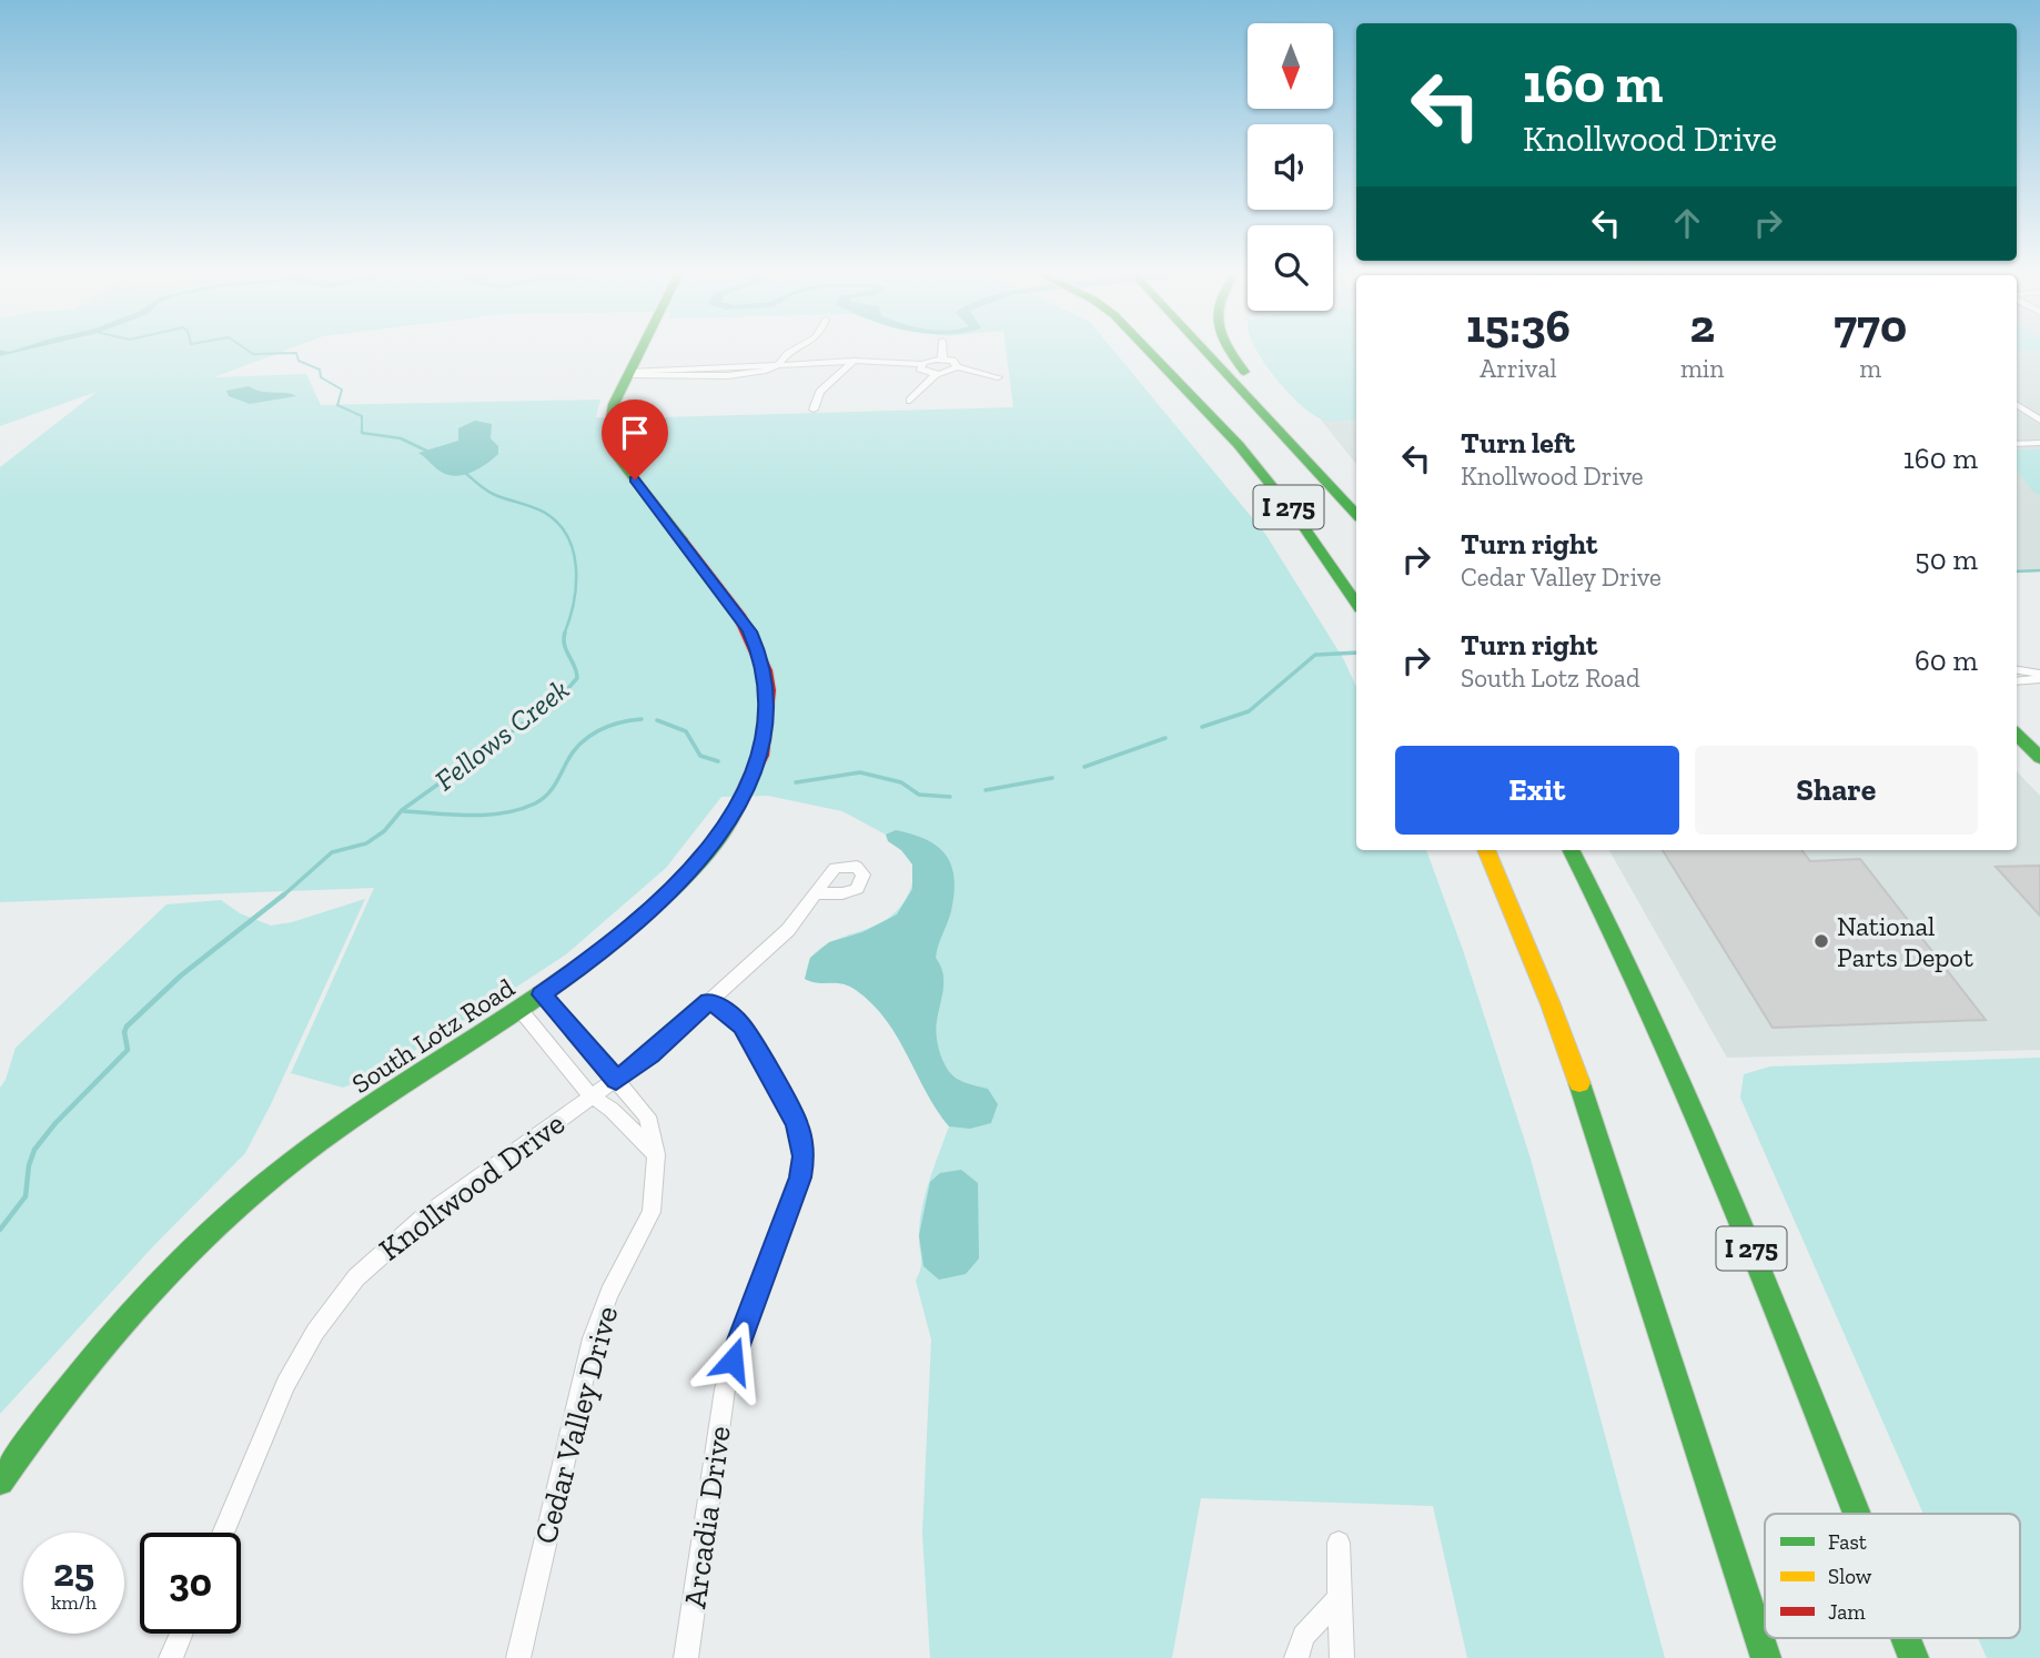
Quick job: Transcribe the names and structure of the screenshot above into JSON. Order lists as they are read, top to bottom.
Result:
{
  "streets": {
    "main road": ["I 275", "South Lotz Road"],
    "street": ["Knollwood Drive", "Cedar Valley Drive", "Arcadia Drive"]
  },
  "crossings": [
    ["South Lotz Road", "Cedar Valley Drive"],
    ["Knollwood Drive", "Cedar Valley Drive"],
    ["Knollwood Drive", "Arcadia Drive"]
  ],
  "water": ["Fellows Creek"],
  "places": ["National Parts Depot"],
  "legend": ["Fast", "Slow", "Jam"],
  "north": "bottom",
  "page": {
    "turn": ["160 m", "Knollwood Drive"],
    "eta": [
      "15:36",
      "Arrival",
      "2",
      "min",
      "770",
      "m"
    ],
    "list": [
      {
        "name": "Turn left",
        "note": "Knollwood Drive",
        "value": "160 m"
      },
      {
        "name": "Turn right",
        "note": "Cedar Valley Drive",
        "value": "50 m"
      },
      {
        "name": "Turn right",
        "note": "South Lotz Road",
        "value": "60 m"
      }
    ],
    "buttons": ["Exit", "Share"],
    "speed": "25 km/h",
    "limit": "30"
  }
}
